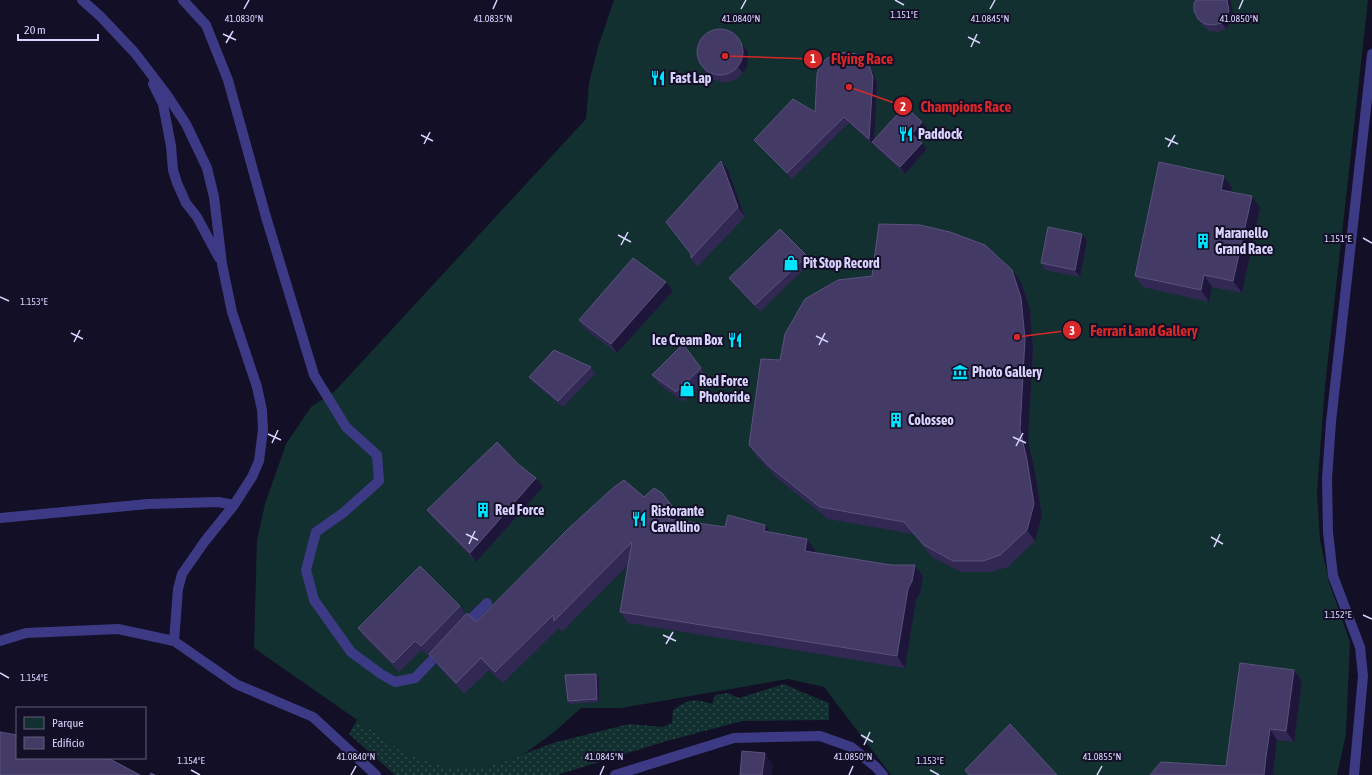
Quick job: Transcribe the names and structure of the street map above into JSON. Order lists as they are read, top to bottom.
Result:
{
  "places": {
    "other": ["Flying Race", "Champions Race", "Ferrari Land Gallery"],
    "restaurant": [
      "Fast Lap",
      "Paddock",
      "Ice Cream Box",
      "Ristorante Cavallino"
    ],
    "building": ["Maranello Grand Race", "Colosseo", "Red Force"],
    "shop": ["Pit Stop Record", "Red Force Photoride"],
    "museum": ["Photo Gallery"]
  },
  "legend": ["Parque", "Edificio"],
  "scale_bar": "20 m",
  "coordinates": [
    "1.151°E",
    "41.0830°N",
    "41.0835°N",
    "41.0840°N",
    "41.0845°N",
    "41.0850°N",
    "1.153°E",
    "1.152°E",
    "1.154°E",
    "41.0855°N"
  ]
}
